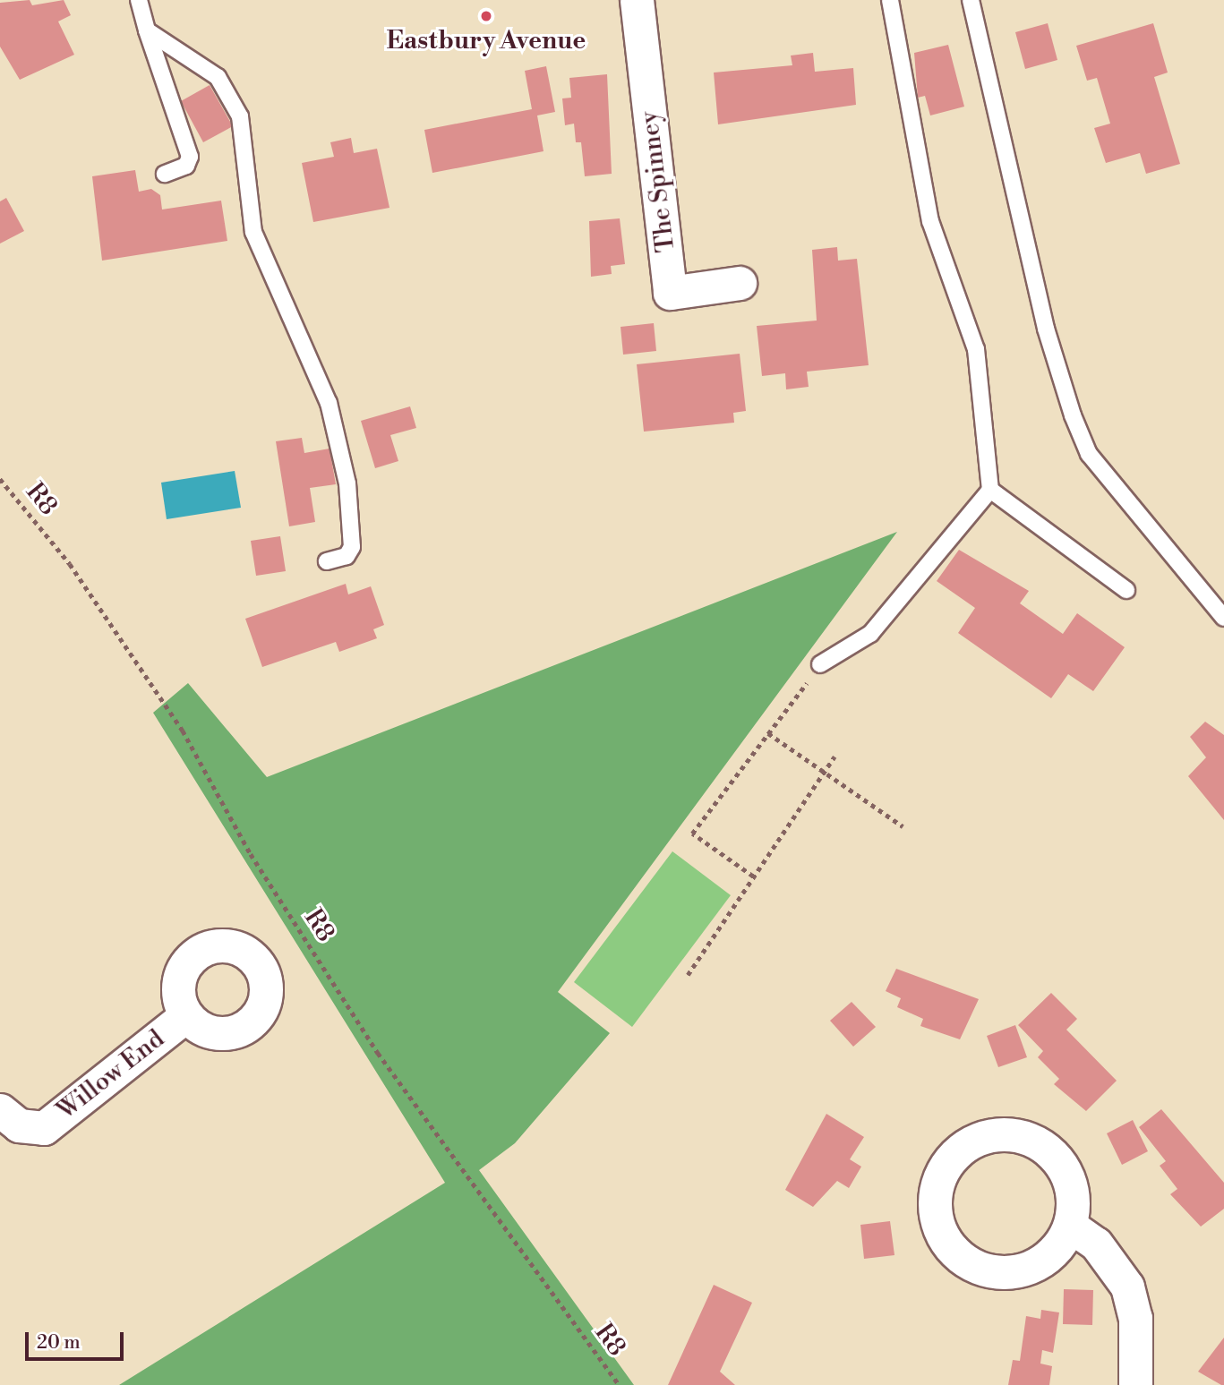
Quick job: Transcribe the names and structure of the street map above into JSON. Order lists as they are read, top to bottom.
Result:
{
  "streets": {
    "street": ["The Spinney", "Willow End"],
    "path": ["R8"]
  },
  "places": ["Eastbury Avenue"],
  "scale_bar": "20 m"
}
